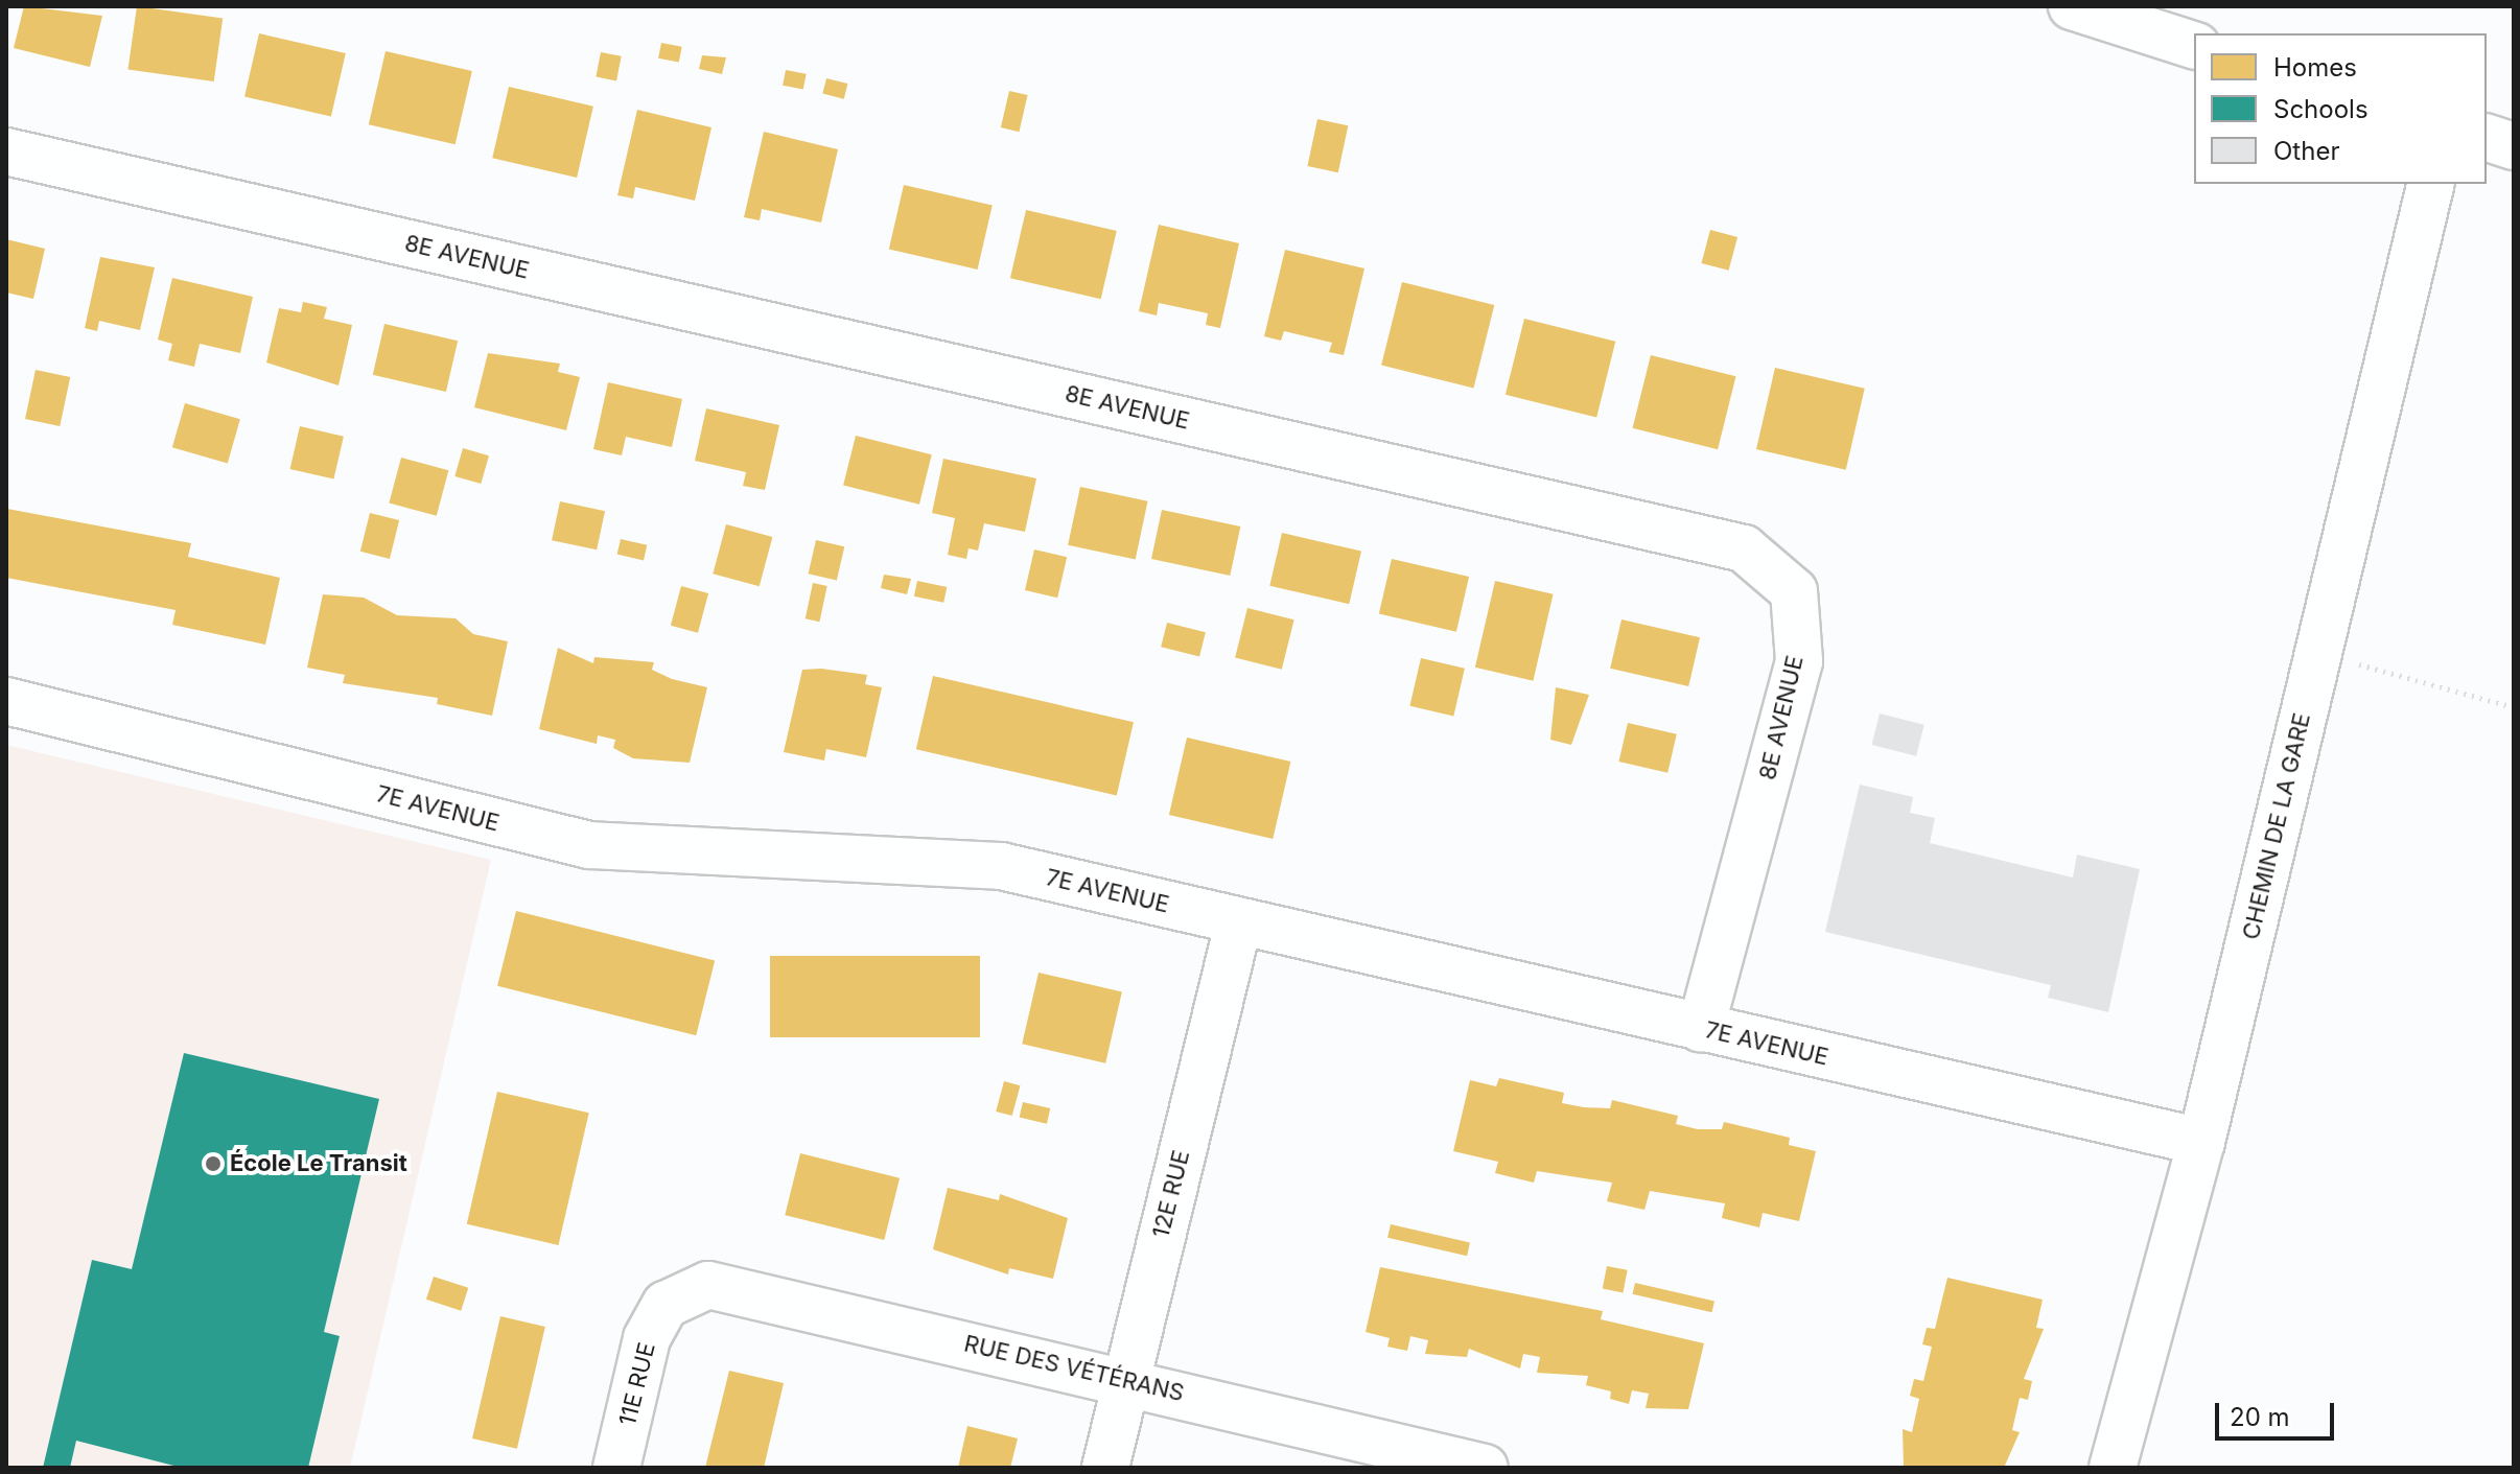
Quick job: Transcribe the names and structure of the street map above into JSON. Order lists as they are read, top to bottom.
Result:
{
  "streets": {
    "street": [
      "8E AVENUE",
      "7E AVENUE",
      "CHEMIN DE LA GARE",
      "12E RUE",
      "RUE DES VÉTÉRANS",
      "11E RUE"
    ]
  },
  "crossings": [
    ["8E AVENUE", "7E AVENUE"],
    ["7E AVENUE", "CHEMIN DE LA GARE"],
    ["7E AVENUE", "12E RUE"],
    ["12E RUE", "RUE DES VÉTÉRANS"],
    ["RUE DES VÉTÉRANS", "11E RUE"]
  ],
  "places": ["École Le Transit"],
  "legend": ["Homes", "Schools", "Other"],
  "scale_bar": "20 m"
}
